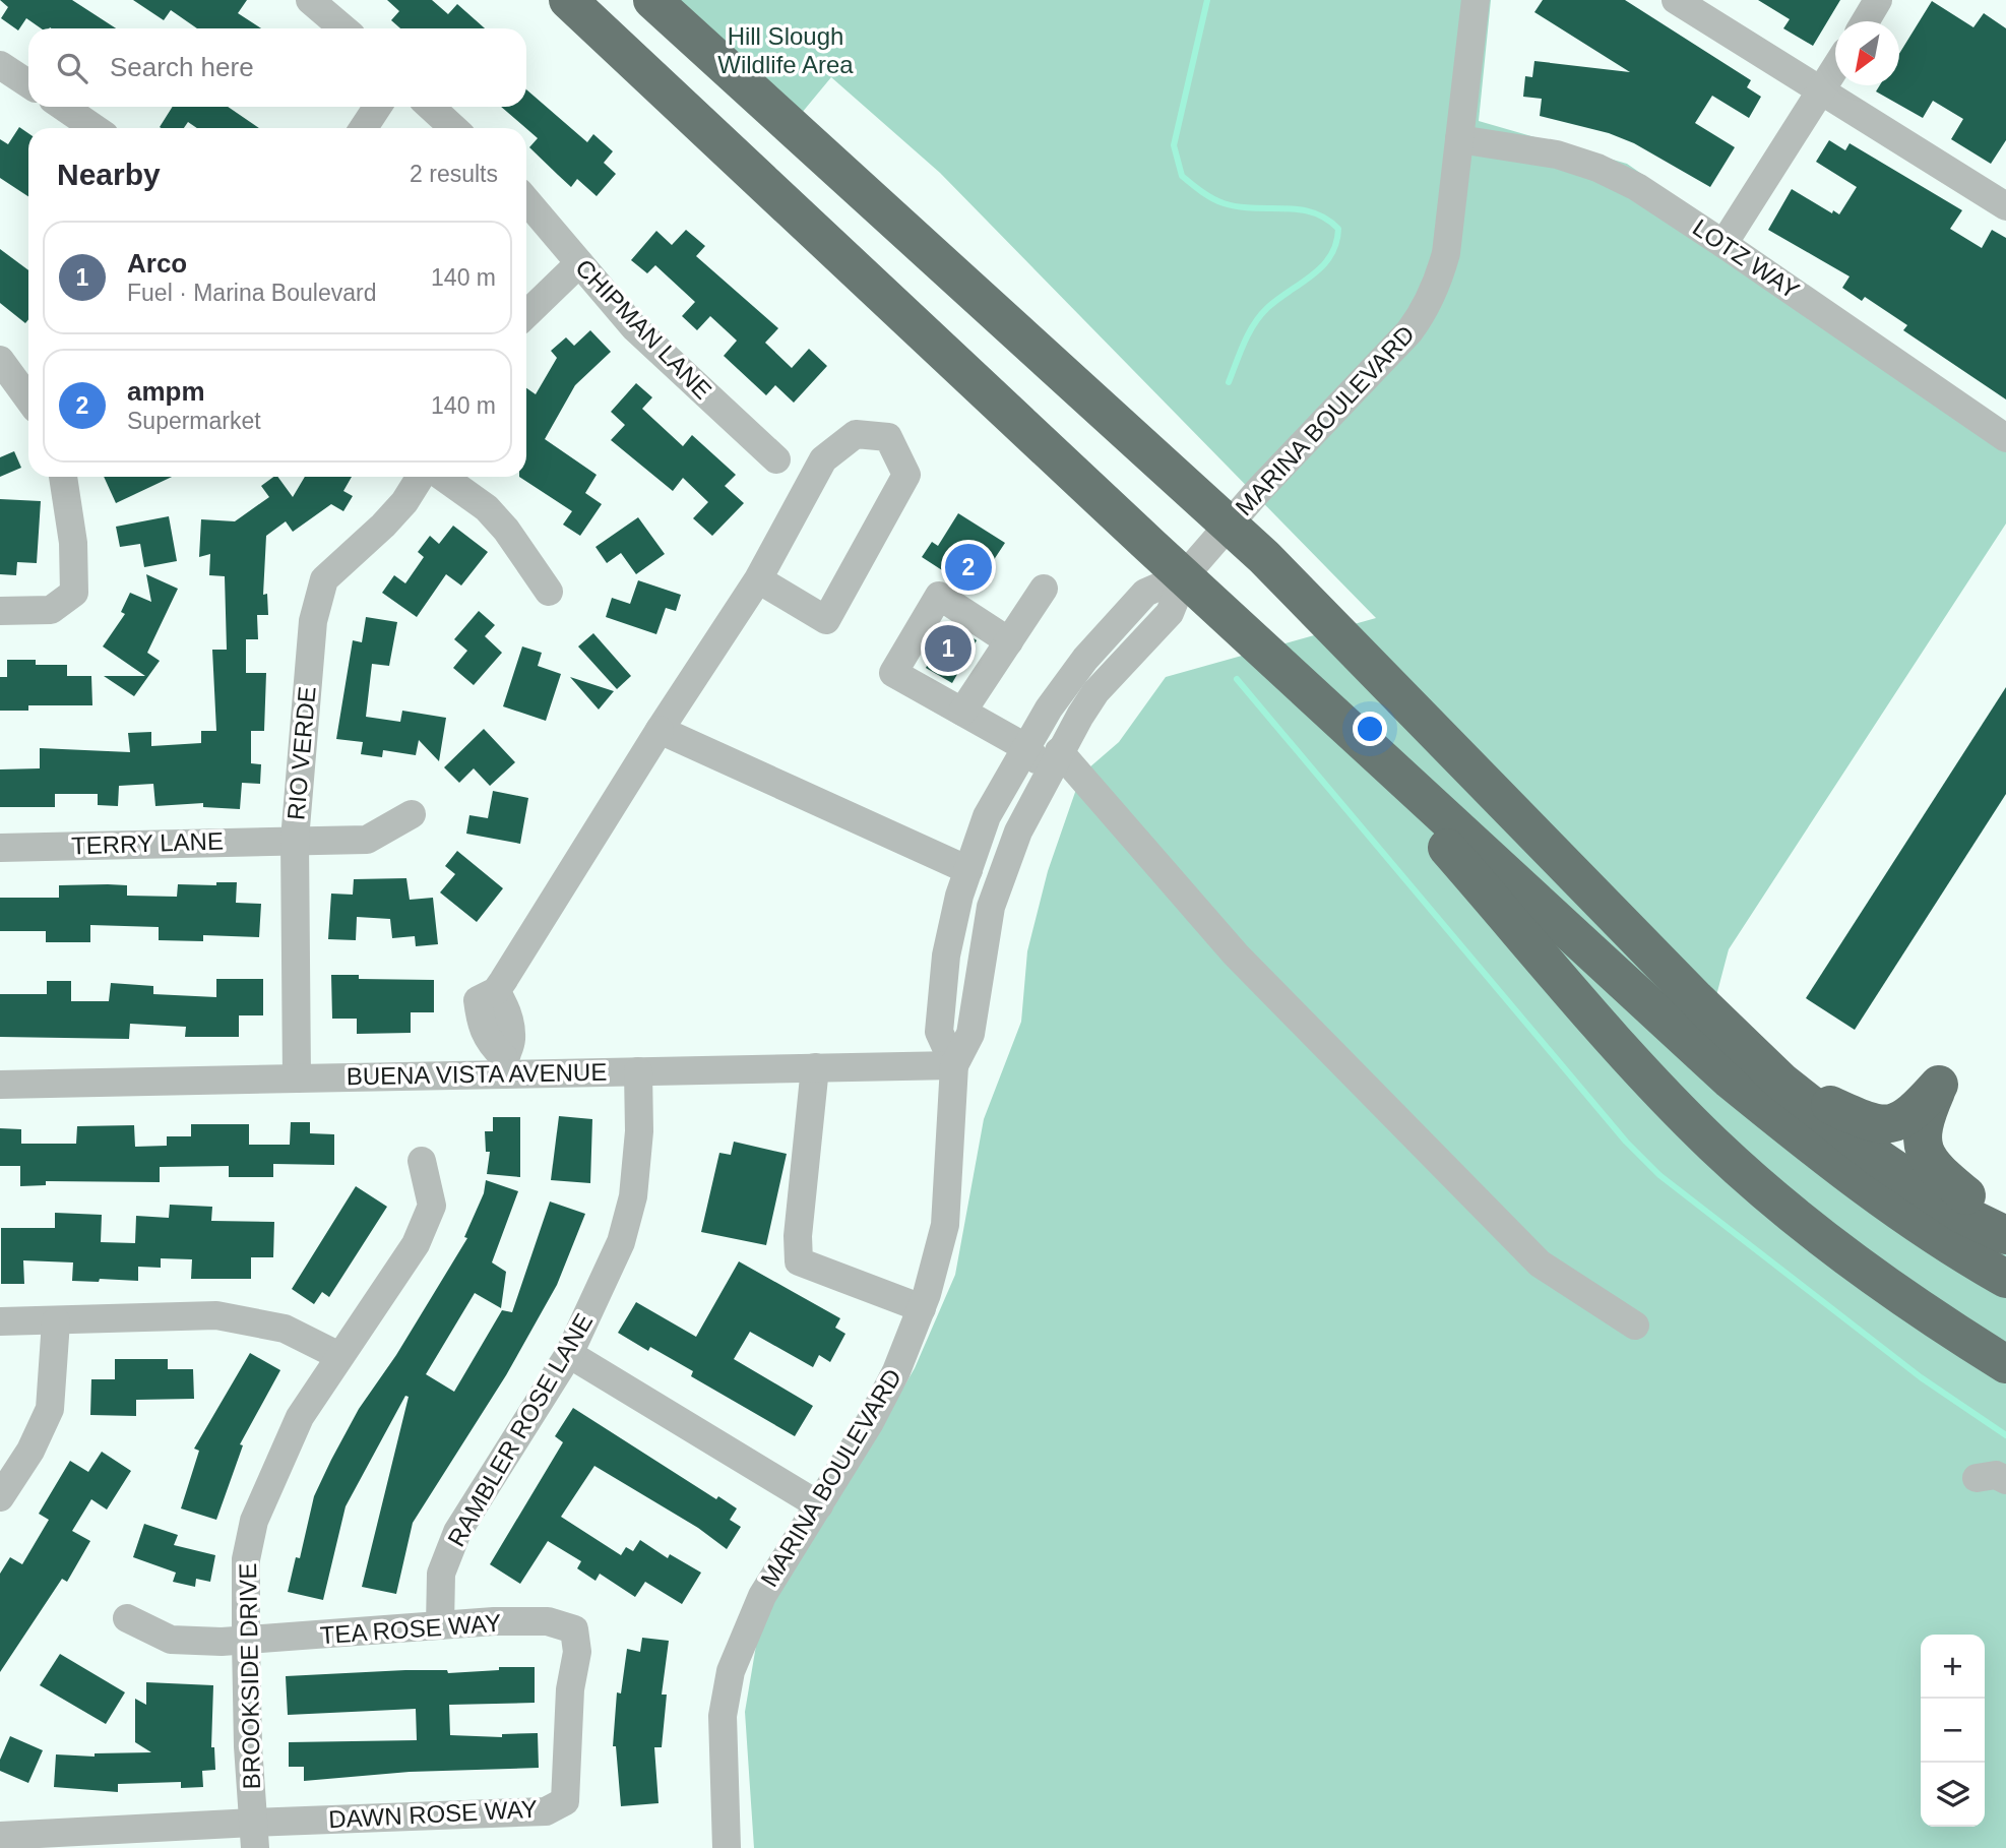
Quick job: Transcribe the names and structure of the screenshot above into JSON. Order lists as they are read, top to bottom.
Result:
{
  "streets": {
    "street": [
      "LOTZ WAY",
      "CHIPMAN LANE",
      "MARINA BOULEVARD",
      "RIO VERDE",
      "TERRY LANE",
      "BUENA VISTA AVENUE",
      "RAMBLER ROSE LANE",
      "TEA ROSE WAY",
      "BROOKSIDE DRIVE",
      "DAWN ROSE WAY"
    ]
  },
  "crossings": [
    ["LOTZ WAY", "MARINA BOULEVARD"],
    ["MARINA BOULEVARD", "BUENA VISTA AVENUE"],
    ["RIO VERDE", "TERRY LANE"],
    ["RIO VERDE", "BUENA VISTA AVENUE"],
    ["BUENA VISTA AVENUE", "RAMBLER ROSE LANE"],
    ["RAMBLER ROSE LANE", "TEA ROSE WAY"],
    ["TEA ROSE WAY", "BROOKSIDE DRIVE"],
    ["TEA ROSE WAY", "DAWN ROSE WAY"],
    ["BROOKSIDE DRIVE", "DAWN ROSE WAY"]
  ],
  "parks": ["Hill Slough Wildlife Area"],
  "north": "bottom left",
  "page": {
    "search": "Search here",
    "heading": ["Nearby", "2 results"],
    "list": [
      {
        "mark": "1",
        "name": "Arco",
        "note": "Fuel · Marina Boulevard",
        "value": "140 m"
      },
      {
        "mark": "2",
        "name": "ampm",
        "note": "Supermarket",
        "value": "140 m"
      }
    ],
    "pins": ["2", "1"],
    "map_buttons": ["+", "−"]
  }
}
